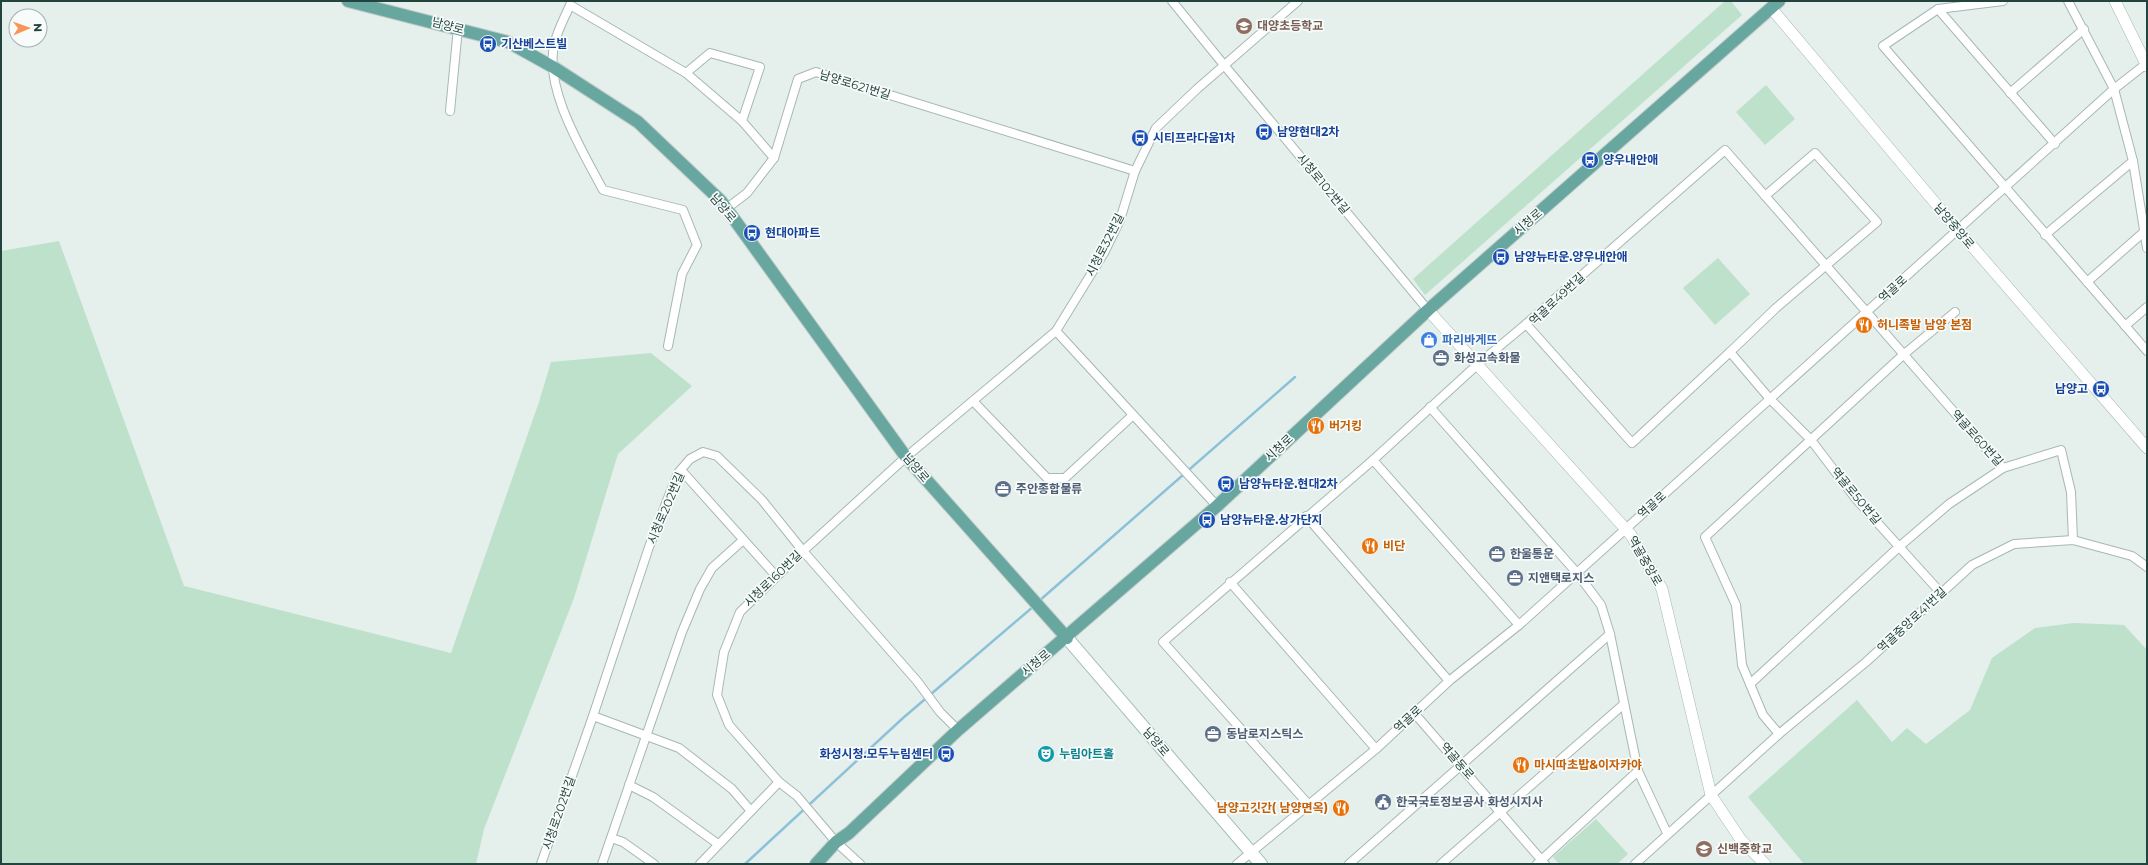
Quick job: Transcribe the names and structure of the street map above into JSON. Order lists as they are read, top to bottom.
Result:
{
  "streets": {
    "main road": ["남양로", "시청로"],
    "street": [
      "남양로621번길",
      "시청로102번길",
      "남양중앙로",
      "시청로32번길",
      "역골로",
      "역골로49번길",
      "역골로60번길",
      "역골로50번길",
      "시청로202번길",
      "역골중앙로",
      "시청로160번길",
      "역골중앙로41번길",
      "역골동로"
    ]
  },
  "crossings": [
    ["남양로", "시청로"],
    ["남양로", "시청로32번길"],
    ["남양로", "역골로"],
    ["남양로", "시청로160번길"],
    ["남양로621번길", "시청로32번길"],
    ["시청로102번길", "시청로"],
    ["시청로102번길", "시청로32번길"],
    ["시청로102번길", "역골중앙로"],
    ["시청로", "남양중앙로"],
    ["시청로", "시청로202번길"],
    ["시청로", "역골중앙로"],
    ["시청로", "시청로160번길"],
    ["남양중앙로", "역골로"],
    ["시청로32번길", "시청로160번길"],
    ["역골로", "역골로49번길"],
    ["역골로", "역골로60번길"],
    ["역골로", "역골로50번길"],
    ["역골로", "역골중앙로"],
    ["역골로", "역골동로"],
    ["역골로49번길", "역골로60번길"],
    ["역골로60번길", "역골중앙로41번길"],
    ["역골로50번길", "역골중앙로41번길"],
    ["시청로202번길", "시청로160번길"],
    ["역골중앙로", "역골중앙로41번길"]
  ],
  "places": {
    "school or university": ["대양초등학교", "신백중학교"],
    "bus stop": [
      "기산베스트빌",
      "남양현대2차",
      "시티프라다움1차",
      "양우내안애",
      "현대아파트",
      "남양뉴타운.양우내안애",
      "남양고",
      "남양뉴타운.현대2차",
      "남양뉴타운.상가단지",
      "화성시청.모두누림센터"
    ],
    "restaurant": [
      "허니족발 남양 본점",
      "버거킹",
      "비단",
      "마시따초밥&이자카야",
      "남양고깃간( 남양면옥)"
    ],
    "shop": ["파리바게뜨"],
    "office": [
      "화성고속화물",
      "주안종합물류",
      "한울통운",
      "지앤택로지스",
      "동남로지스틱스"
    ],
    "theatre": ["누림아트홀"],
    "public building": ["한국국토정보공사 화성시지사"]
  },
  "north": "right"
}
